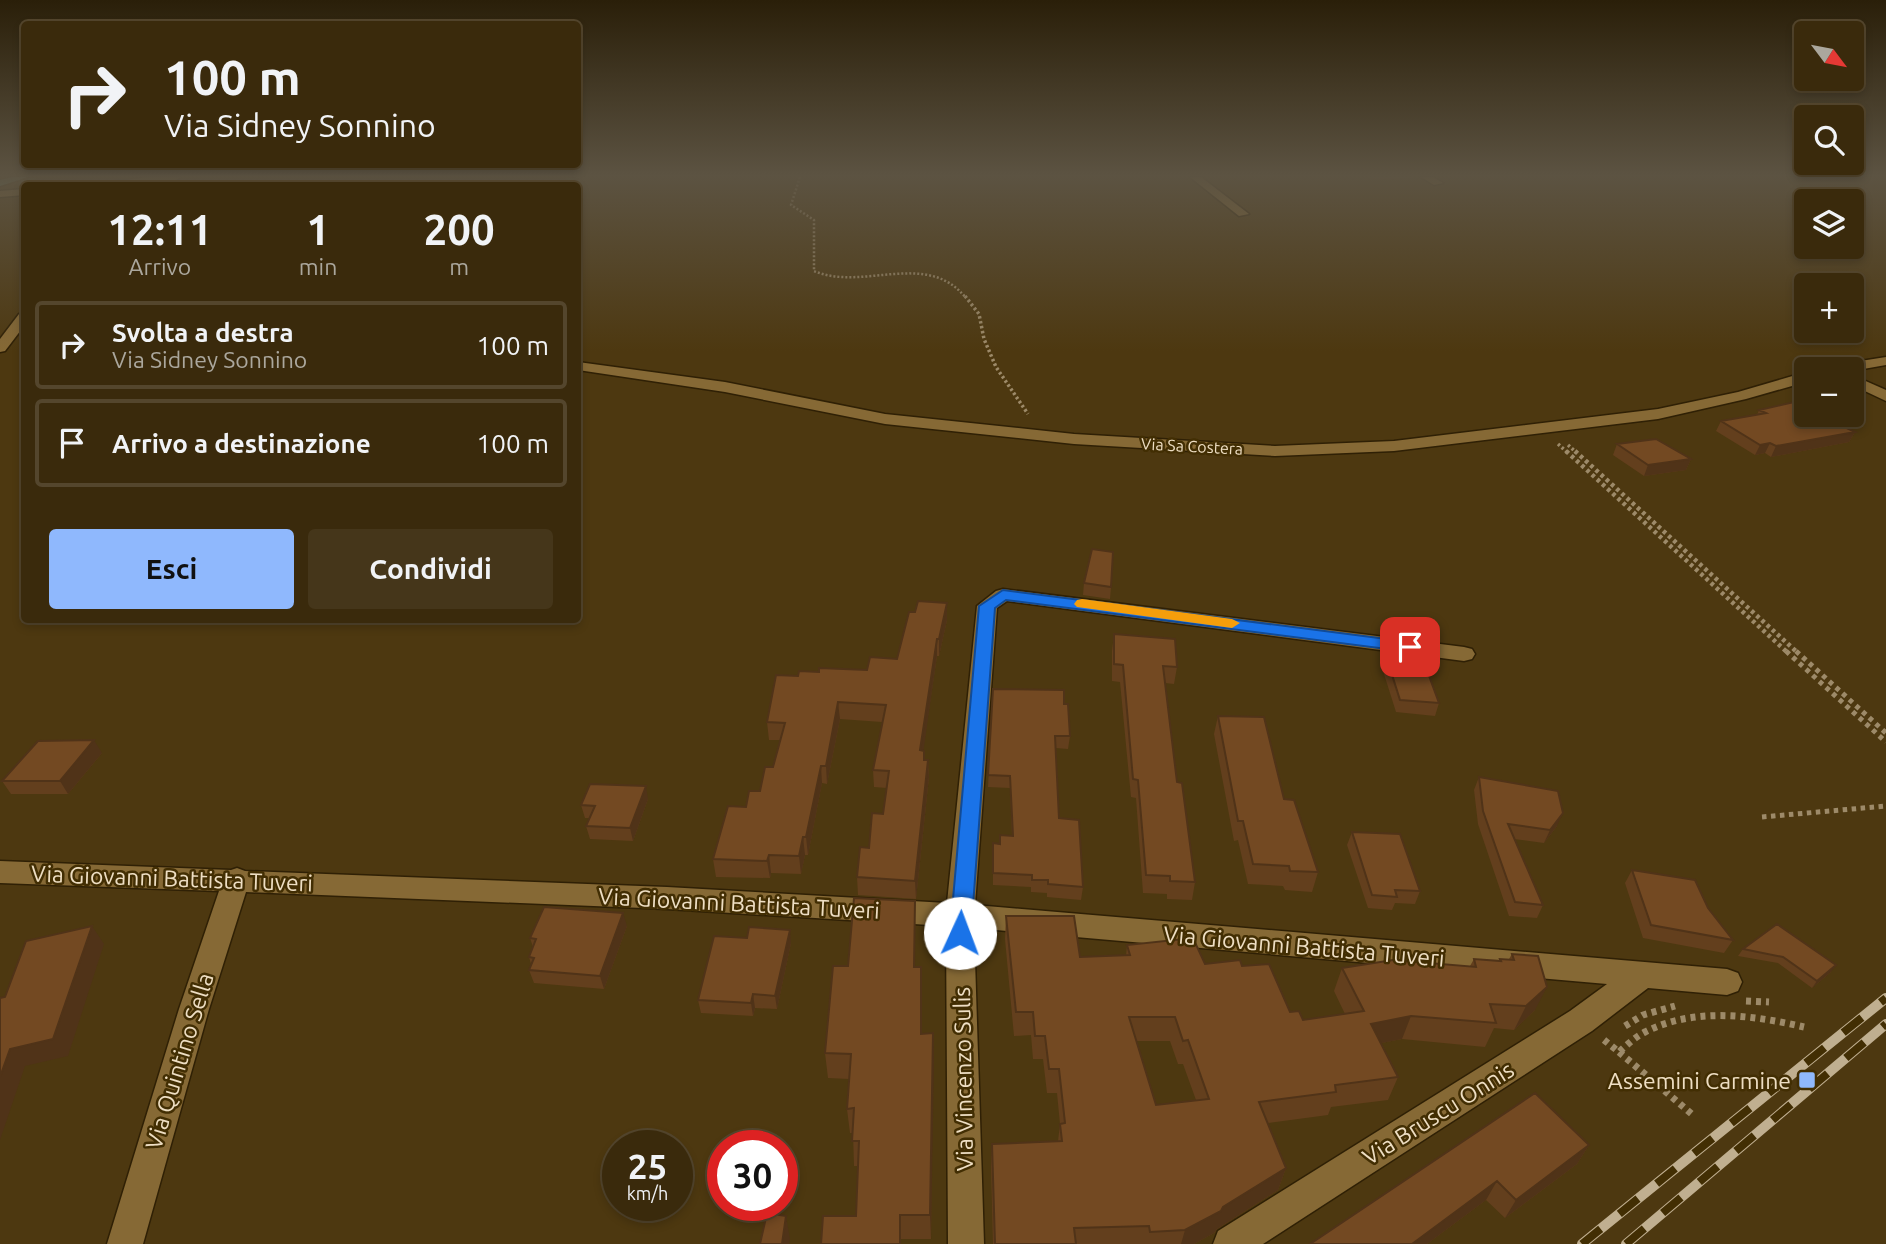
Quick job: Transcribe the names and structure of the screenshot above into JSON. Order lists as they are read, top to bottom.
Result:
{
  "streets": {
    "street": [
      "Via Sa Costera",
      "Via Giovanni Battista Tuveri",
      "Via Quintino Sella",
      "Via Vincenzo Sulis",
      "Via Bruscu Onnis"
    ]
  },
  "crossings": [
    ["Via Giovanni Battista Tuveri", "Via Quintino Sella"],
    ["Via Giovanni Battista Tuveri", "Via Vincenzo Sulis"],
    ["Via Giovanni Battista Tuveri", "Via Bruscu Onnis"]
  ],
  "places": {
    "transit": ["Assemini Carmine"]
  },
  "north": "bottom right",
  "page": {
    "map_buttons": ["+", "−"],
    "turn": ["100 m", "Via Sidney Sonnino"],
    "eta": [
      "12:11",
      "Arrivo",
      "1",
      "min",
      "200",
      "m"
    ],
    "list": [
      {
        "name": "Svolta a destra",
        "note": "Via Sidney Sonnino",
        "value": "100 m"
      },
      {
        "name": "Arrivo a destinazione",
        "value": "100 m"
      }
    ],
    "buttons": ["Esci", "Condividi"],
    "speed": "25 km/h",
    "limit": "30"
  }
}
